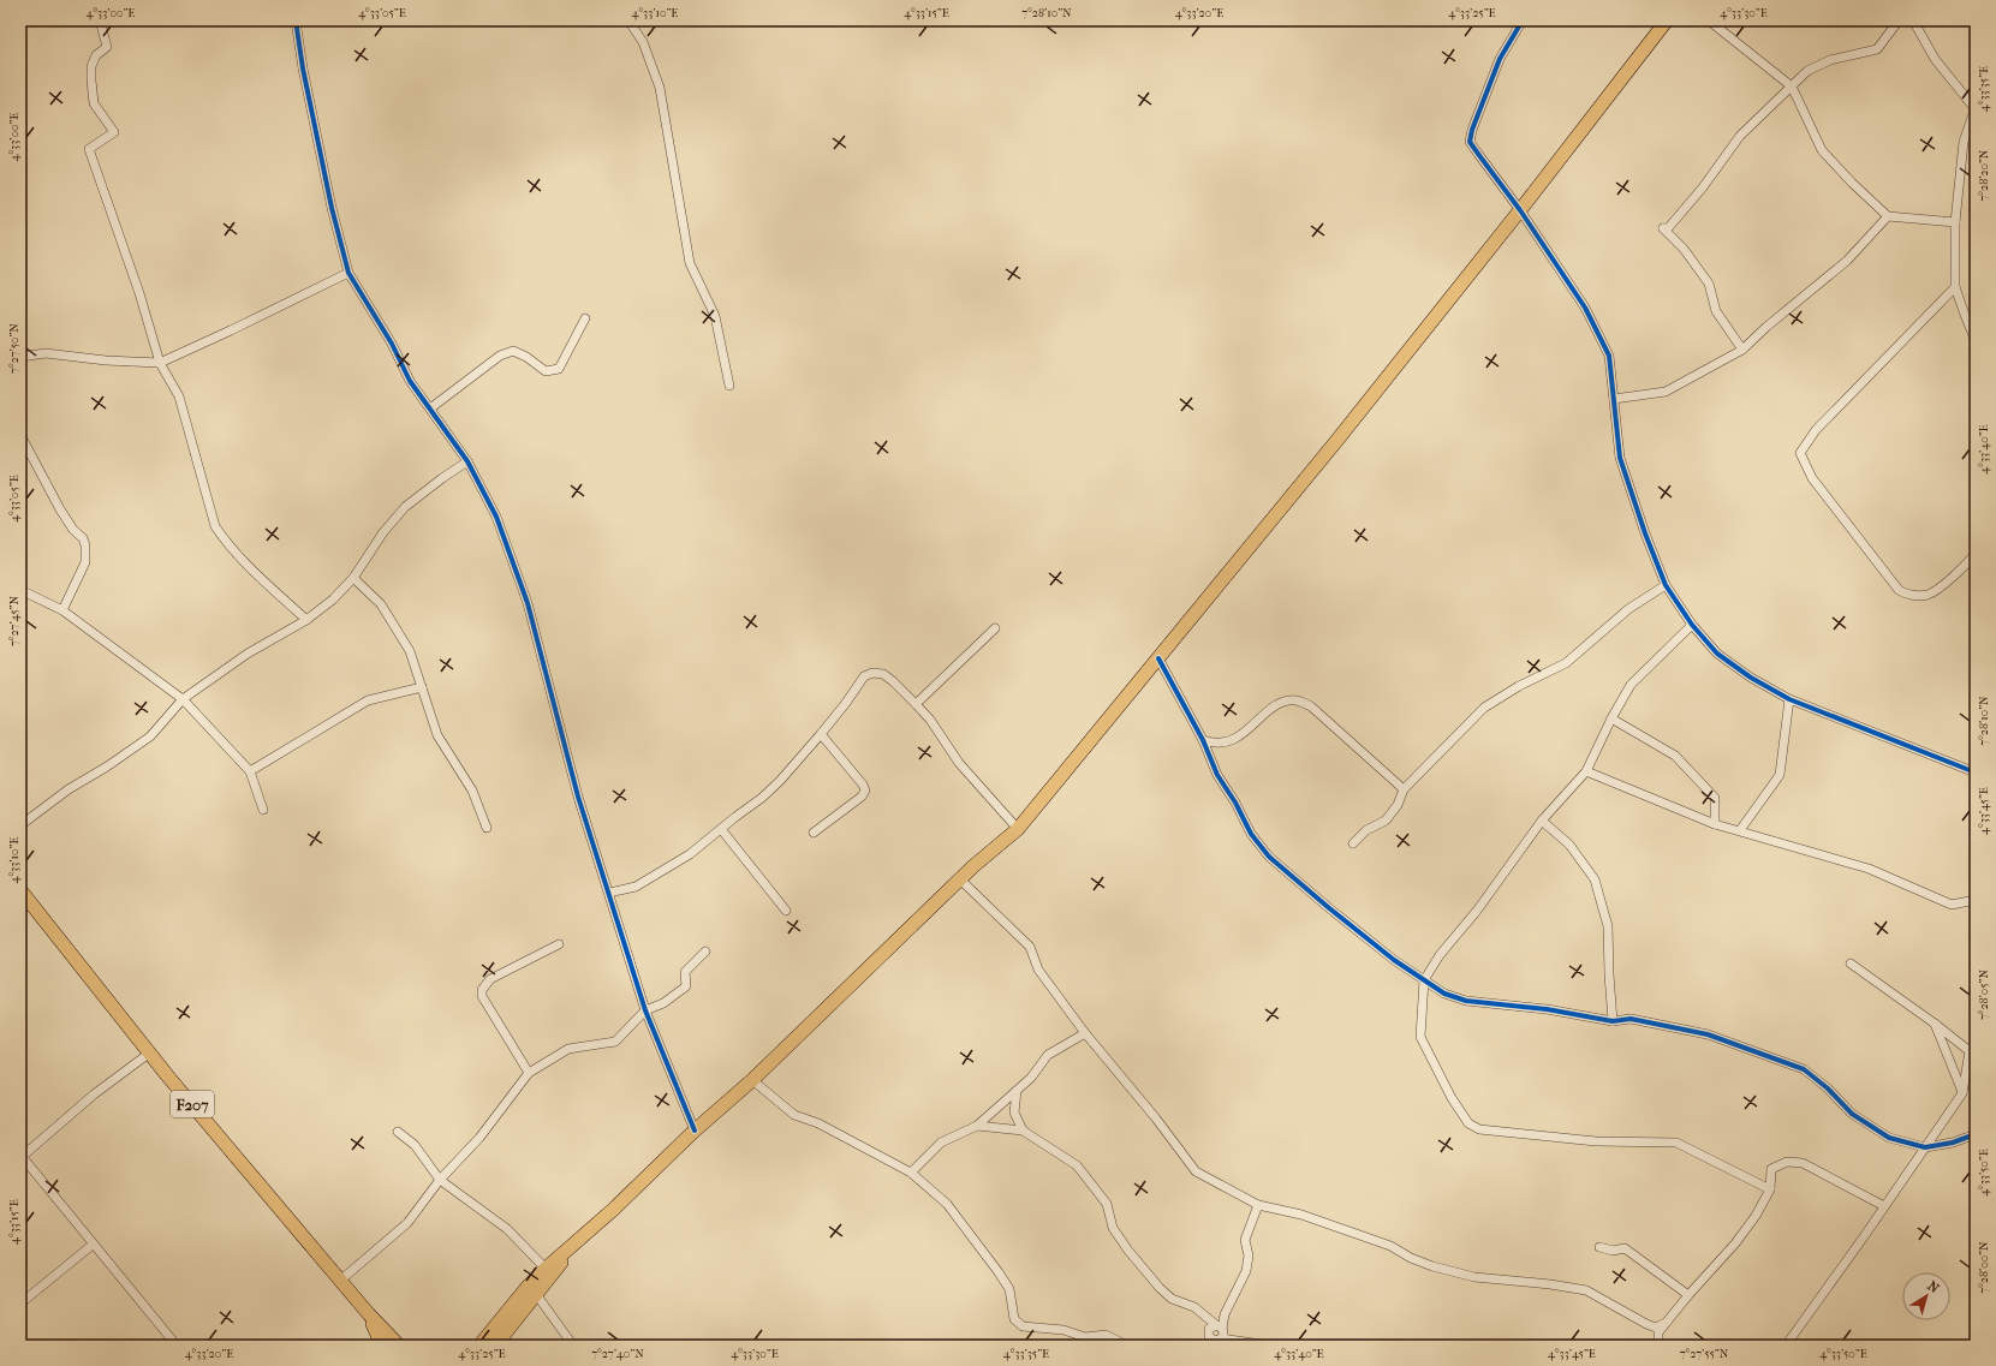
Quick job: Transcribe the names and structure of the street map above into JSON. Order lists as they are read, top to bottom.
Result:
{
  "streets": {
    "main road": ["F207"]
  },
  "north": "top right",
  "coordinates": [
    "4°33'00\"E",
    "4°33'05\"E",
    "4°33'10\"E",
    "4°33'15\"E",
    "7°28'10\"N",
    "4°33'20\"E",
    "4°33'25\"E",
    "4°33'30\"E",
    "4°33'35\"E",
    "7°28'20\"N",
    "7°27'50\"N",
    "4°33'40\"E",
    "7°27'45\"N",
    "4°33'45\"E",
    "7°28'05\"N",
    "4°33'50\"E",
    "7°28'00\"N",
    "7°27'40\"N",
    "7°27'55\"N"
  ]
}
